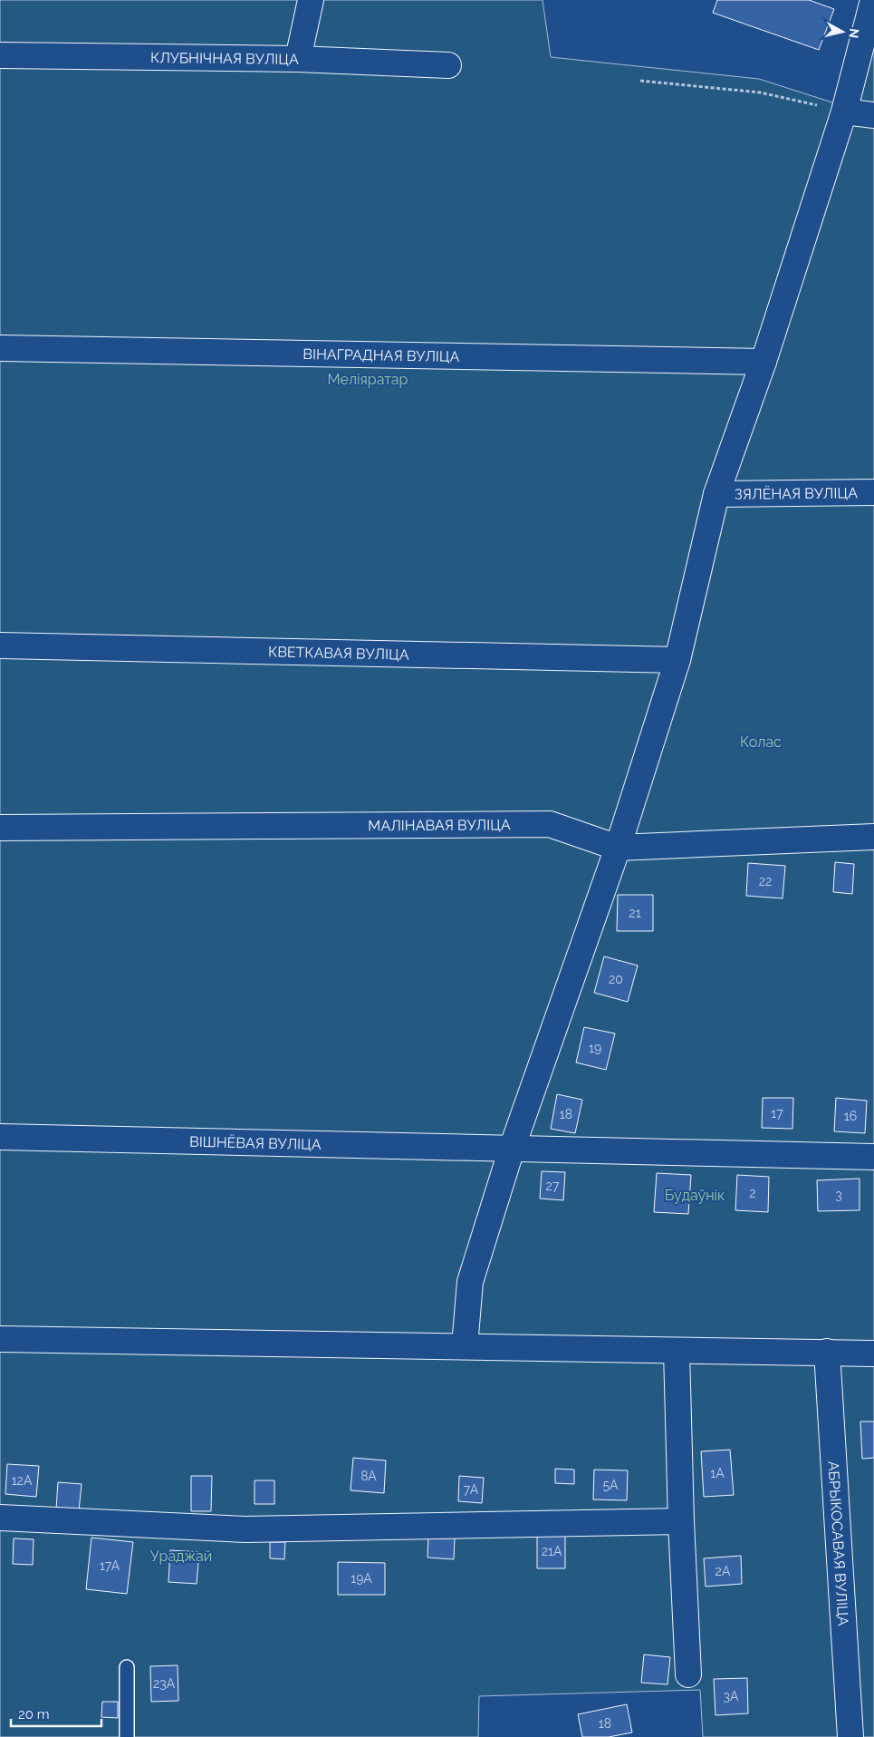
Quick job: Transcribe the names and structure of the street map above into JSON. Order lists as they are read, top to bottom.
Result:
{
  "streets": {
    "street": [
      "КЛУБНІЧНАЯ ВУЛІЦА",
      "ВІНАГРАДНАЯ ВУЛІЦА",
      "ЗЯЛЁНАЯ ВУЛІЦА",
      "КВЕТКАВАЯ ВУЛІЦА",
      "МАЛІНАВАЯ ВУЛІЦА",
      "ВІШНЁВАЯ ВУЛІЦА",
      "АБРЫКОСАВАЯ ВУЛІЦА"
    ]
  },
  "parks": [
    "Меліяратар",
    "Колас",
    "Будаўнік",
    "Ураджай"
  ],
  "house_numbers": [
    "22",
    "21",
    "20",
    "19",
    "17",
    "18",
    "16",
    "27",
    "2",
    "3",
    "1А",
    "8А",
    "12А",
    "5А",
    "7А",
    "21А",
    "17А",
    "2А",
    "19А",
    "23А",
    "3А",
    "18"
  ],
  "scale_bar": "20 m",
  "north": "right"
}
